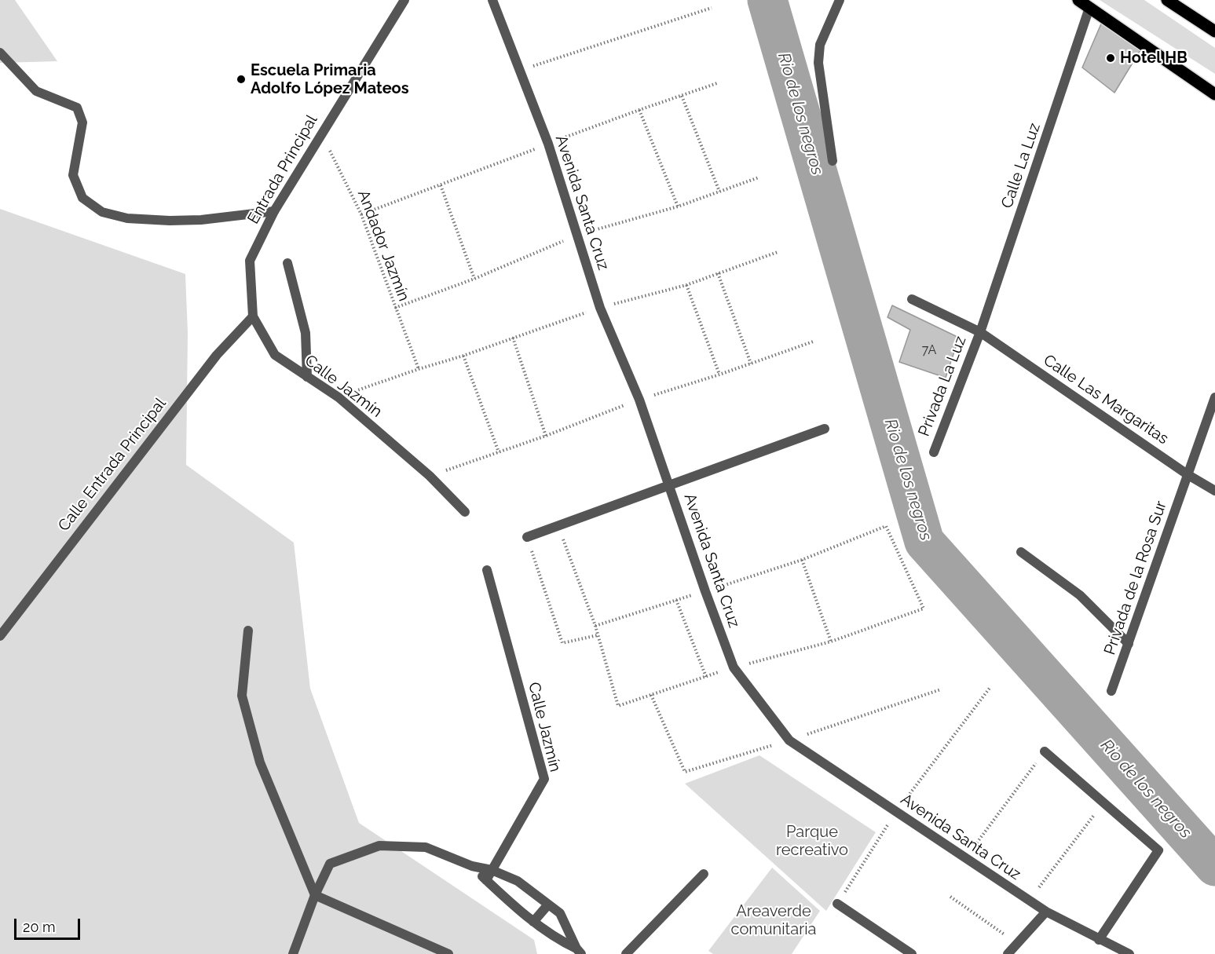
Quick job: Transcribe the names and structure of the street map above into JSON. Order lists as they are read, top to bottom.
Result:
{
  "streets": {
    "street": [
      "Calle La Luz",
      "Entrada Principal",
      "Avenida Santa Cruz",
      "Calle Jazmín",
      "Privada La Luz",
      "Calle Las Margaritas",
      "Calle Entrada Principal",
      "Privada de la Rosa Sur"
    ],
    "path": ["Andador Jazmín"]
  },
  "crossings": [
    ["Calle La Luz", "Privada La Luz"],
    ["Calle La Luz", "Calle Las Margaritas"],
    ["Entrada Principal", "Andador Jazmín"],
    ["Entrada Principal", "Calle Jazmín"],
    ["Entrada Principal", "Calle Entrada Principal"],
    ["Calle Jazmín", "Calle Entrada Principal"],
    ["Privada La Luz", "Calle Las Margaritas"],
    ["Calle Las Margaritas", "Privada de la Rosa Sur"]
  ],
  "water": ["Rio de los negros"],
  "parks": ["Parque recreativo", "Areaverde comunitaria"],
  "places": ["Hotel HB", "Escuela Primaria Adolfo López Mateos"],
  "house_numbers": ["7A"],
  "scale_bar": "20 m"
}
